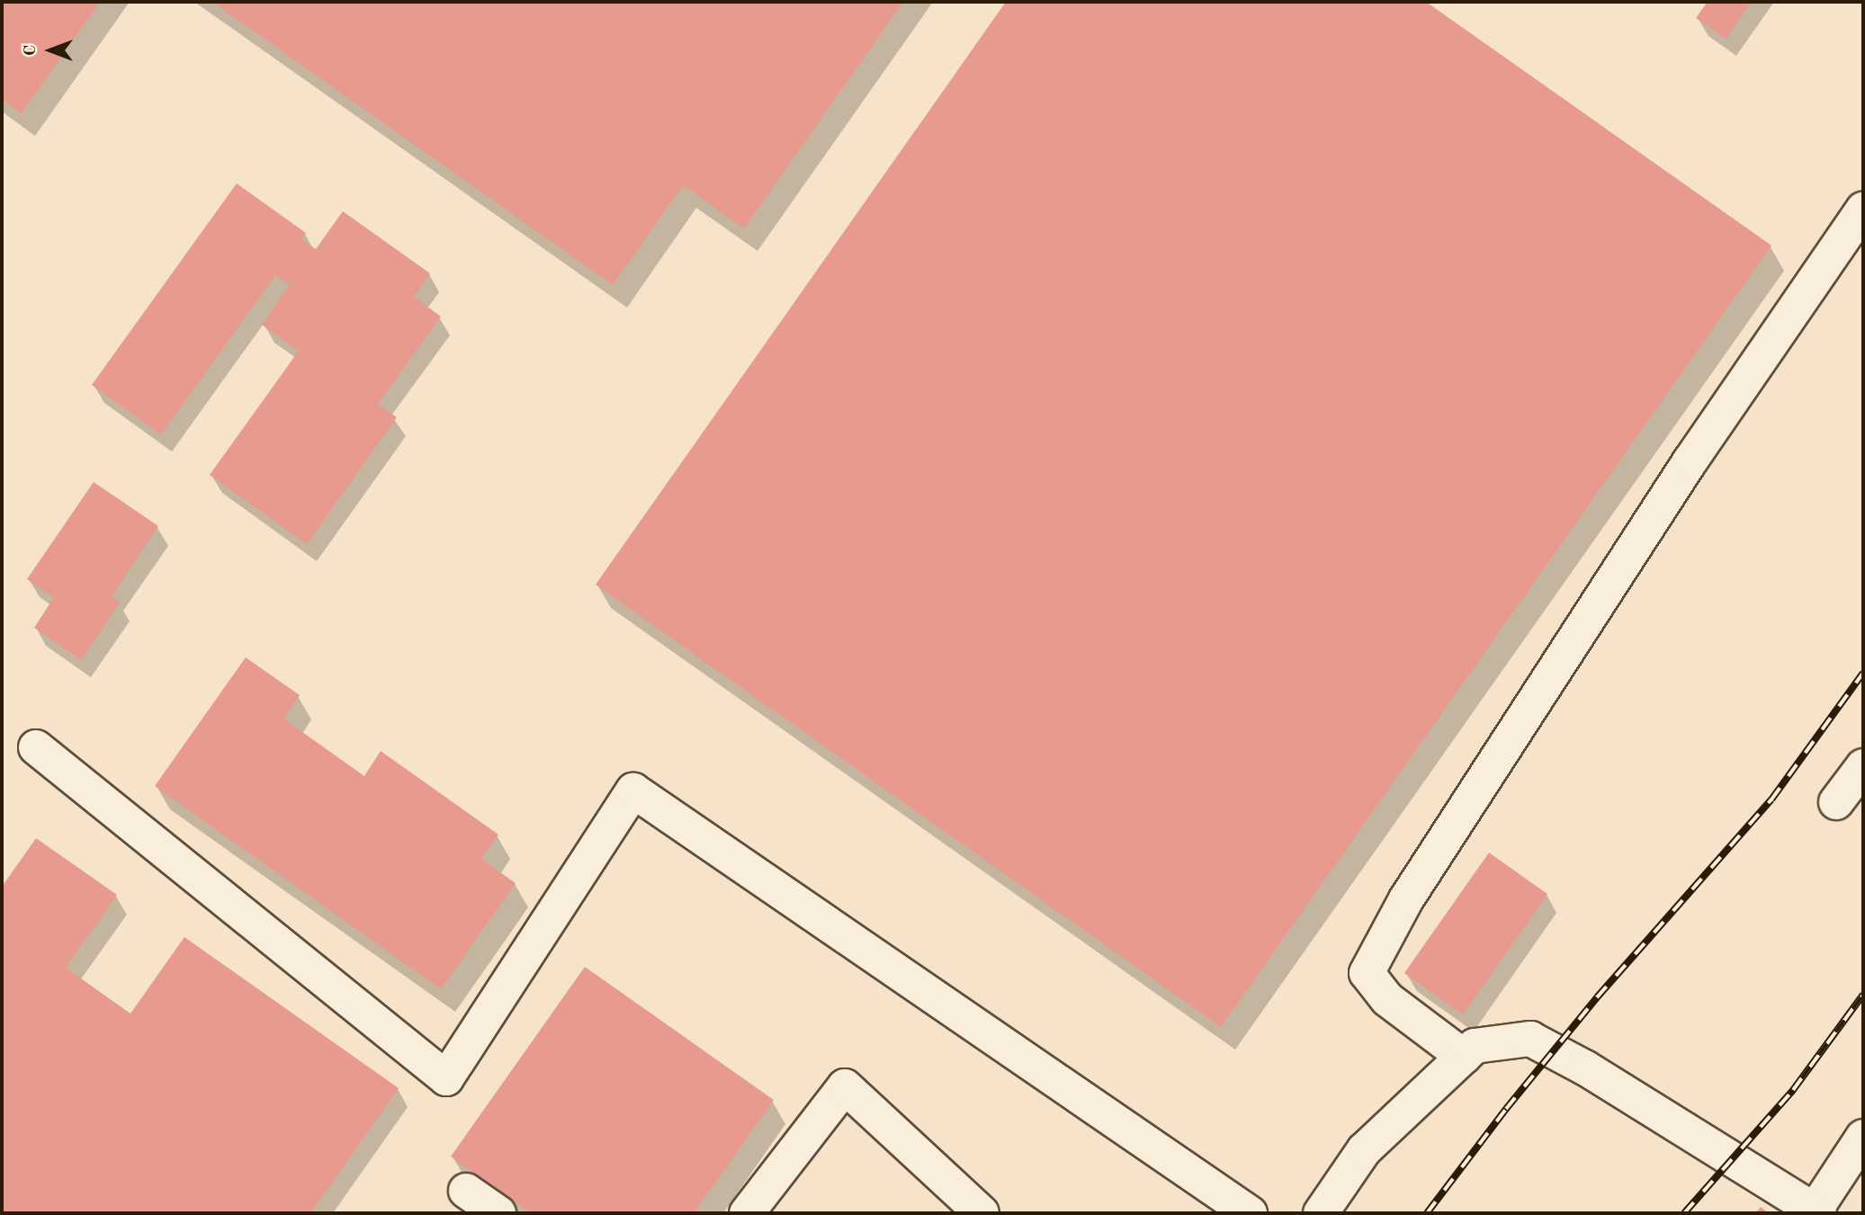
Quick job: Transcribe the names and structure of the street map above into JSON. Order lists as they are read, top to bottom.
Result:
{
  "north": "left"
}
